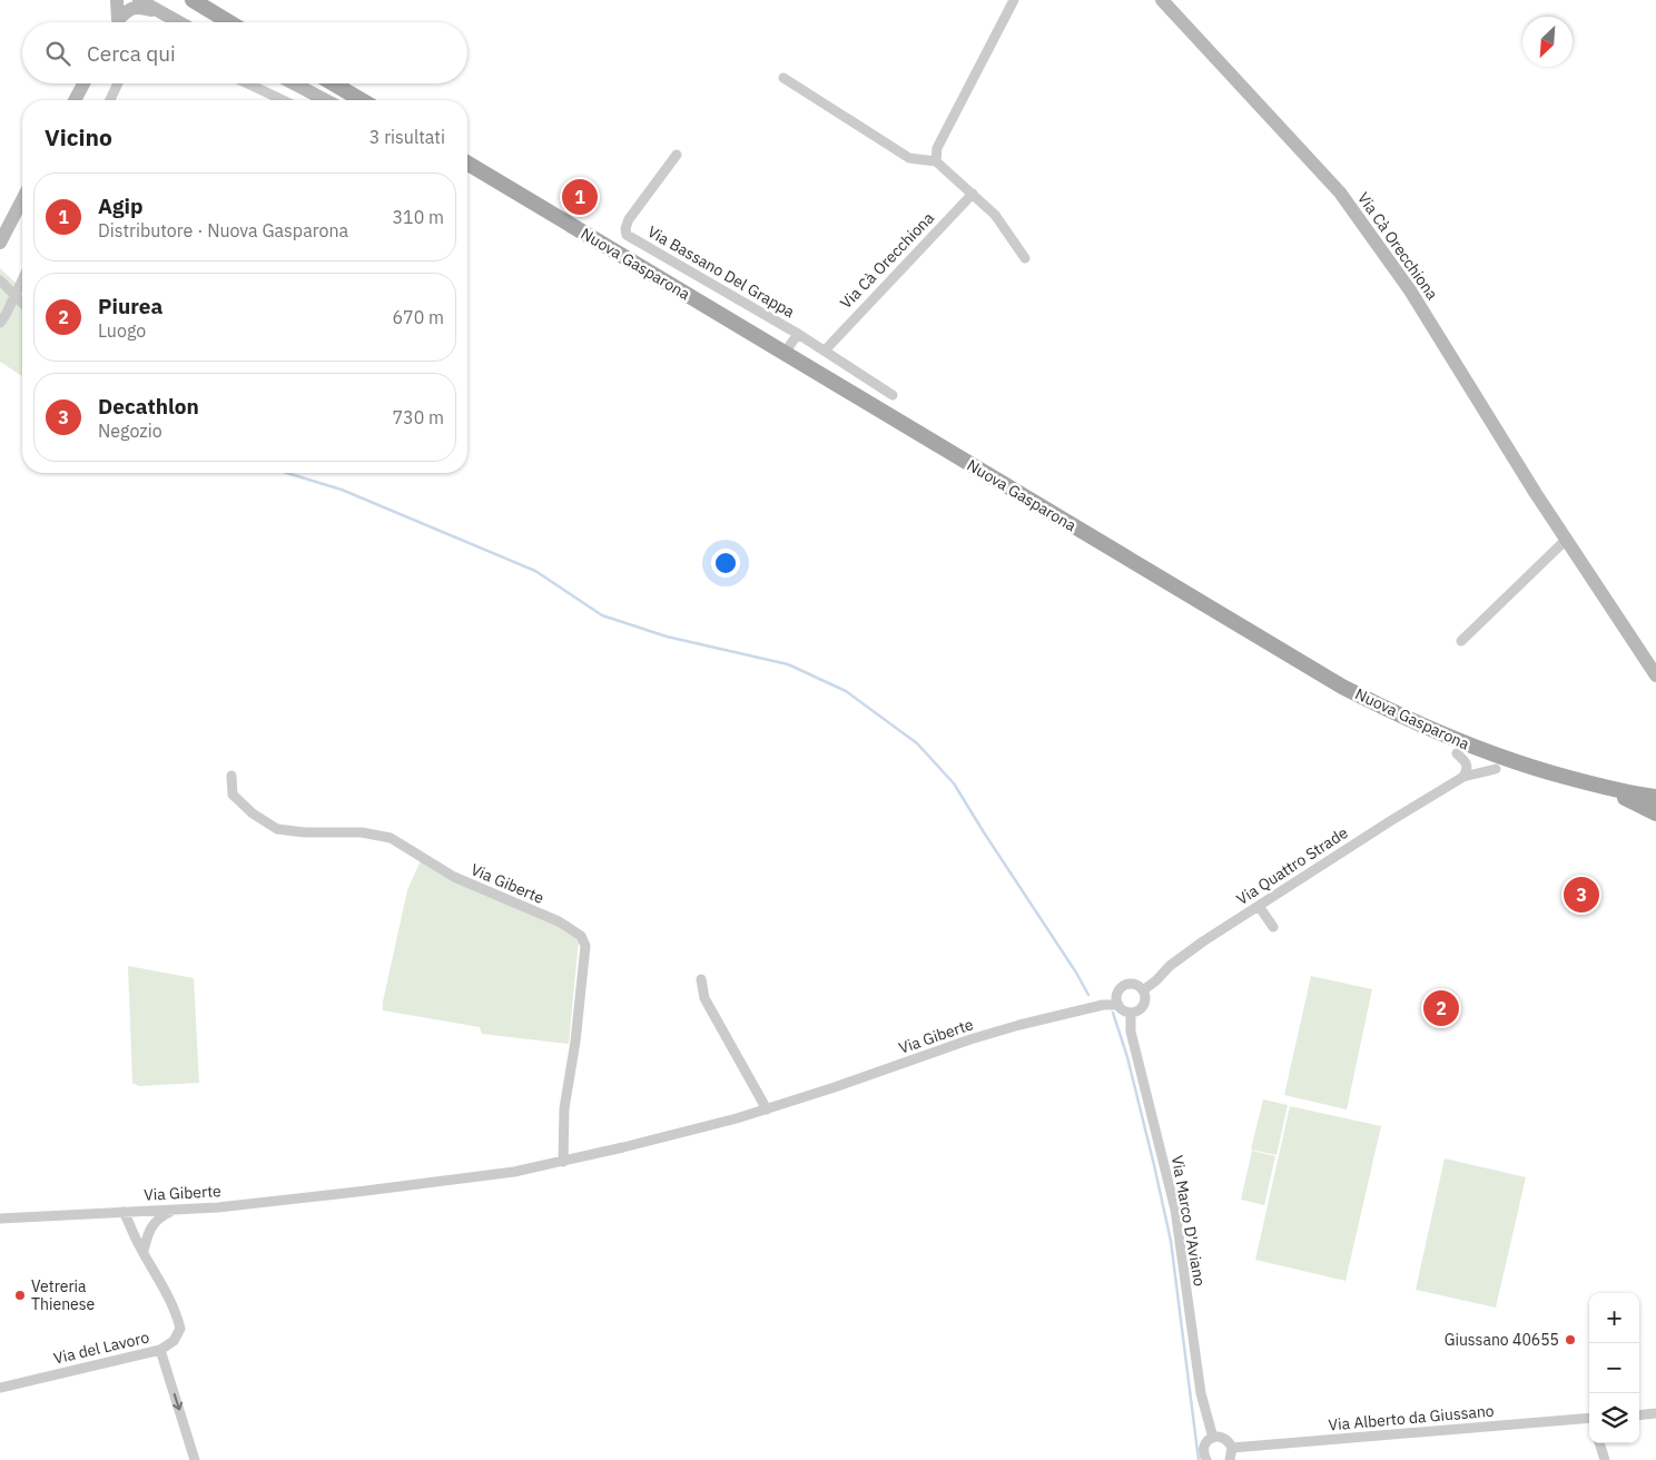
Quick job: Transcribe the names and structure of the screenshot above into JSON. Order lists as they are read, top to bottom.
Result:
{
  "streets": {
    "main road": ["Via Cà Orecchiona", "Nuova Gasparona"],
    "street": [
      "Via Bassano Del Grappa",
      "Via Quattro Strade",
      "Via Giberte",
      "Via Marco D'Aviano",
      "Via del Lavoro",
      "Via Alberto da Giussano"
    ]
  },
  "crossings": [
    ["Via Cà Orecchiona", "Via Bassano Del Grappa"],
    ["Nuova Gasparona", "Via Bassano Del Grappa"],
    ["Via Quattro Strade", "Via Giberte"],
    ["Via Quattro Strade", "Via Marco D'Aviano"],
    ["Via Giberte", "Via Marco D'Aviano"],
    ["Via Giberte", "Via del Lavoro"]
  ],
  "places": ["Vetreria Thienese", "Giussano 40655"],
  "north": "bottom left",
  "page": {
    "search": "Cerca qui",
    "heading": ["Vicino", "3 risultati"],
    "list": [
      {
        "mark": "1",
        "name": "Agip",
        "note": "Distributore · Nuova Gasparona",
        "value": "310 m"
      },
      {
        "mark": "2",
        "name": "Piurea",
        "note": "Luogo",
        "value": "670 m"
      },
      {
        "mark": "3",
        "name": "Decathlon",
        "note": "Negozio",
        "value": "730 m"
      }
    ],
    "pins": ["1", "3", "2"],
    "map_buttons": ["+", "−"]
  }
}
